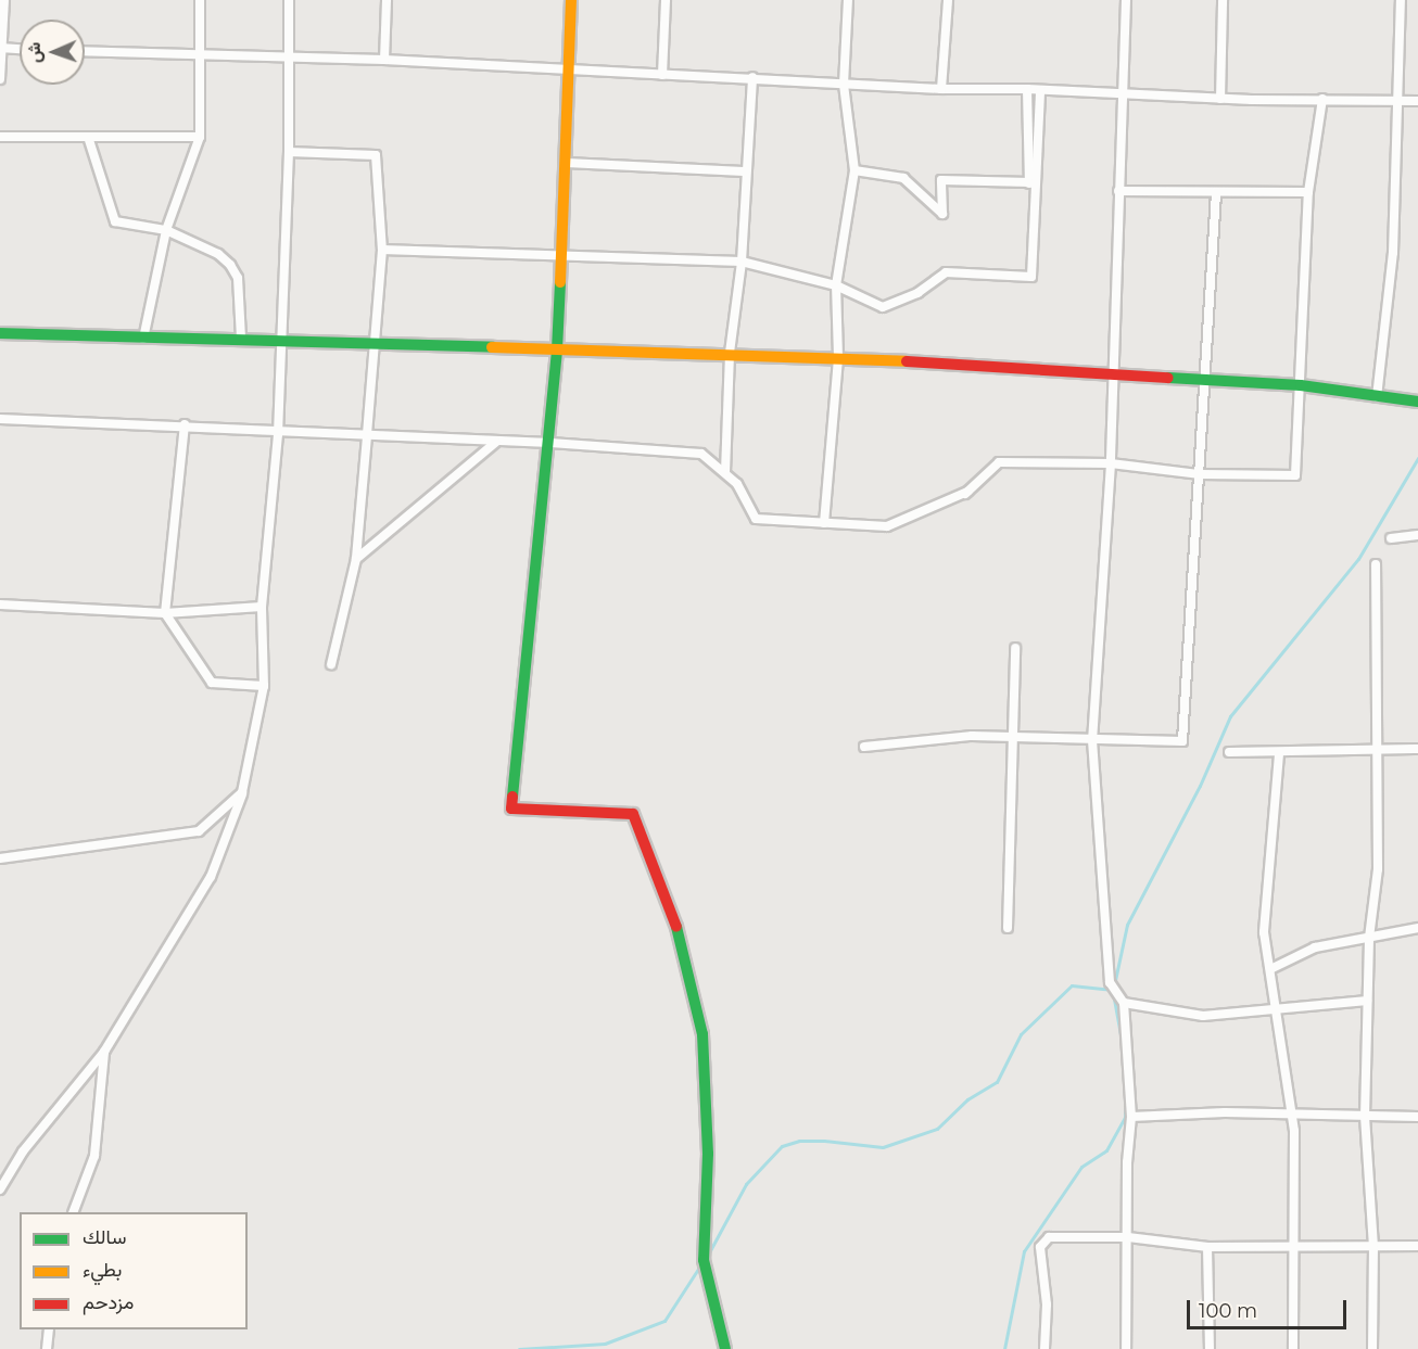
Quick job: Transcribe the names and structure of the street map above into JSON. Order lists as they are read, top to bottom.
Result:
{
  "legend": ["سالك", "بطيء", "مزدحم"],
  "scale_bar": "100 m",
  "north": "left"
}
